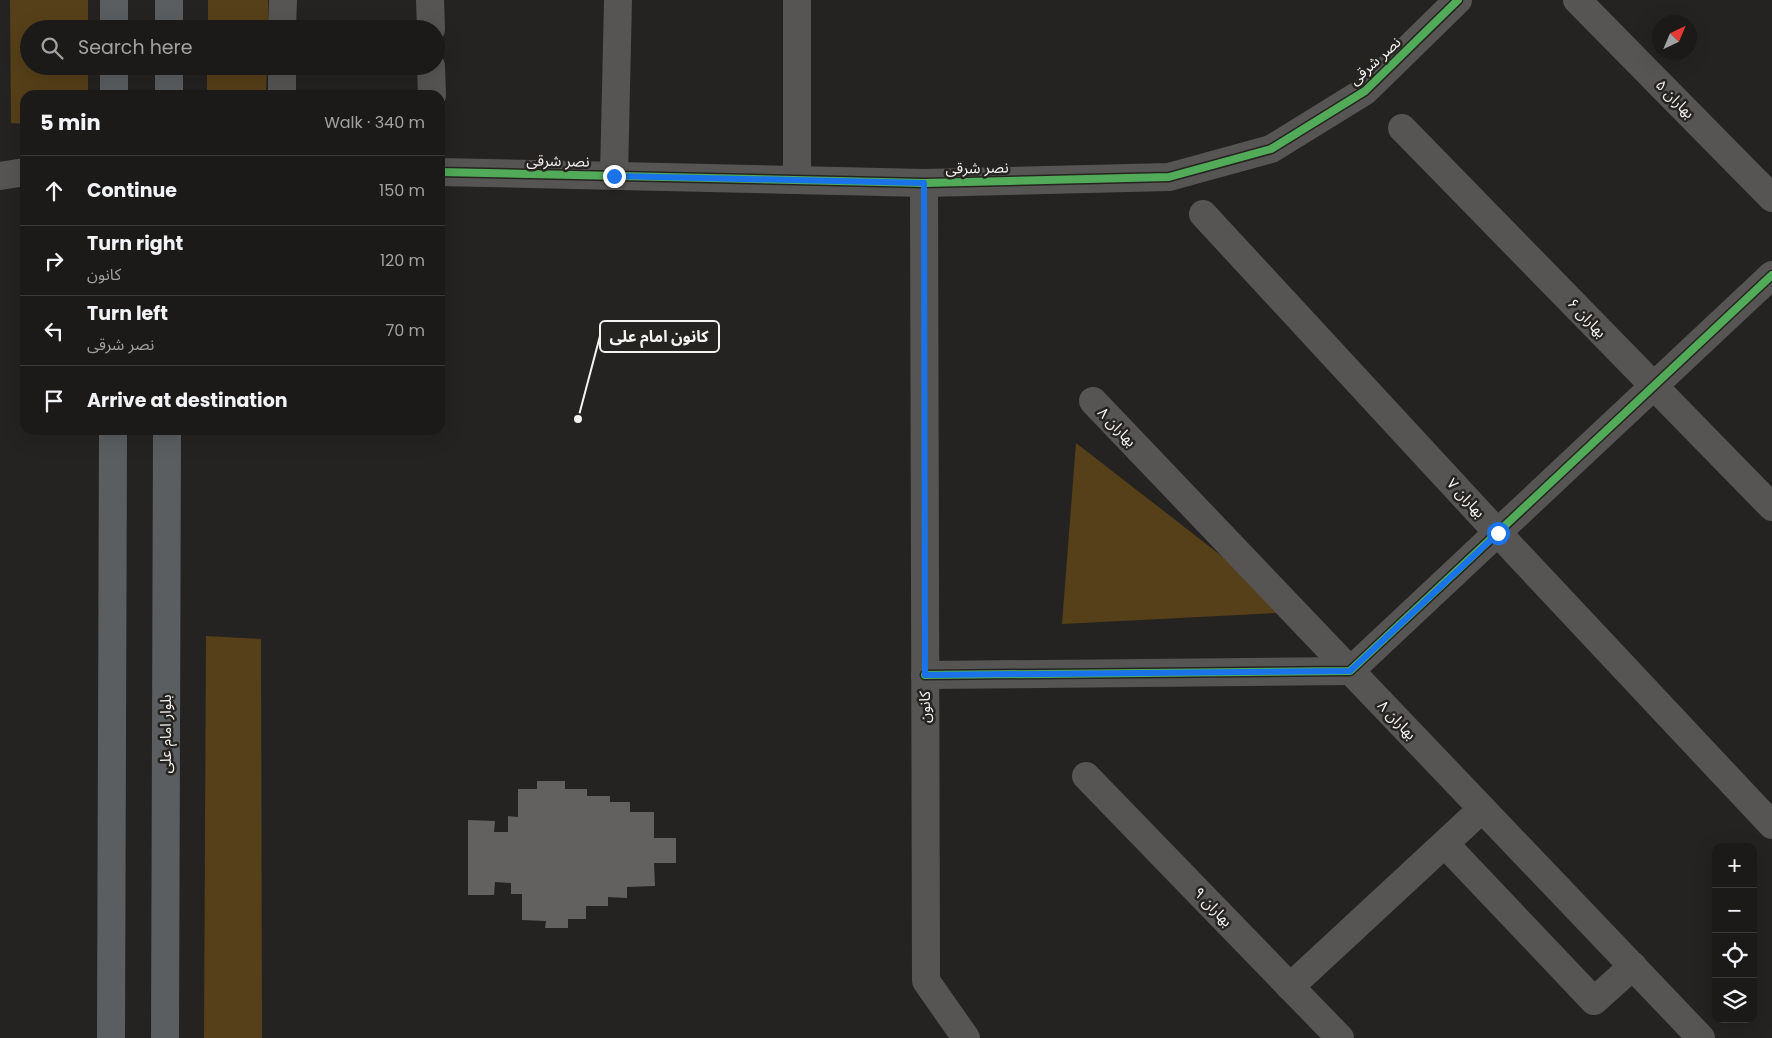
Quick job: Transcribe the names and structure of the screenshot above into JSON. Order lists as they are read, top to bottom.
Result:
{
  "streets": {
    "main road": ["بلوار امام علی"],
    "street": [
      "نصر شرقی",
      "بهاران ۵",
      "بهاران ۶",
      "بهاران ۸",
      "بهاران ۷",
      "کانون",
      "بهاران ۹"
    ]
  },
  "crossings": [
    ["نصر شرقی", "کانون"]
  ],
  "places": ["کانون امام علی"],
  "north": "top right",
  "page": {
    "search": "Search here",
    "heading": ["5 min", "Walk · 340 m"],
    "list": [
      ["Continue", "150 m"],
      ["Turn right", "کانون", "120 m"],
      ["Turn left", "نصر شرقی", "70 m"],
      "Arrive at destination"
    ],
    "map_buttons": ["+", "−"]
  }
}
